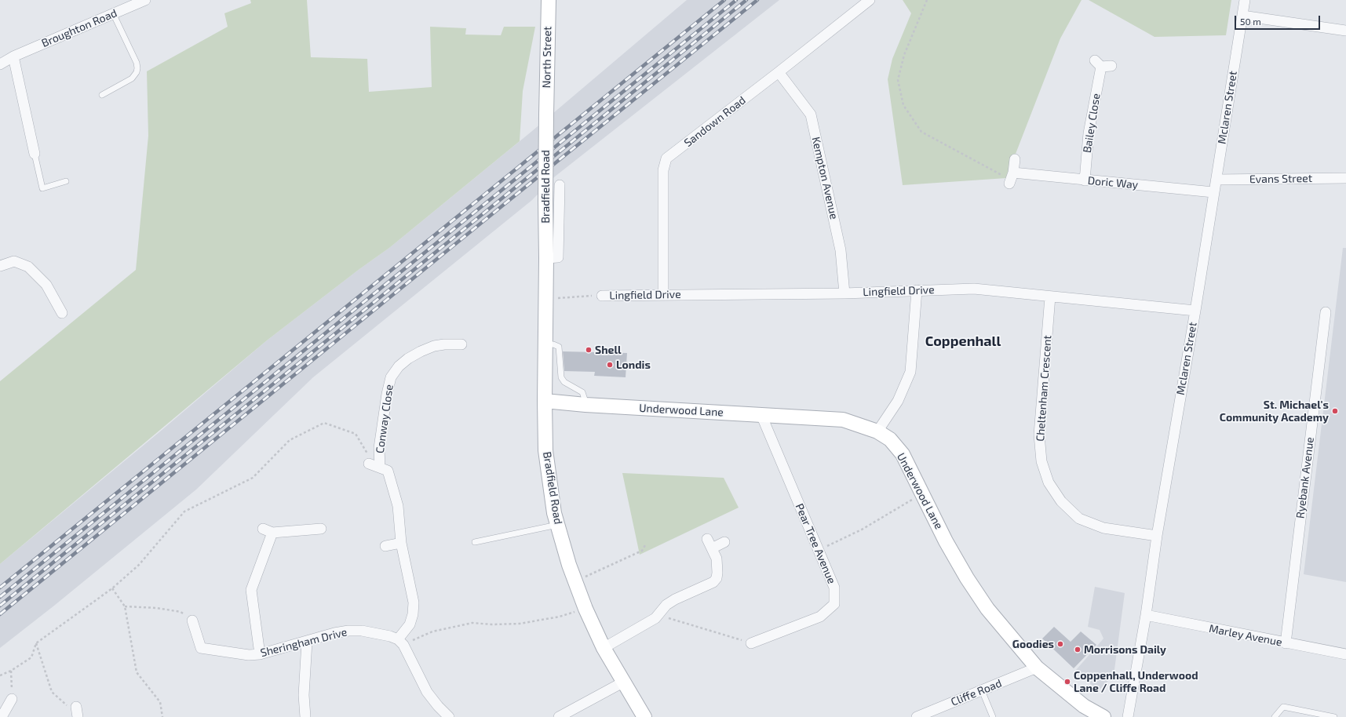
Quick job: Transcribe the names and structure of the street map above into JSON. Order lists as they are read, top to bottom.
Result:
{
  "streets": {
    "main road": ["North Street", "Bradfield Road", "Underwood Lane"],
    "street": [
      "Broughton Road",
      "Mclaren Street",
      "Sandown Road",
      "Bailey Close",
      "Kempton Avenue",
      "Evans Street",
      "Doric Way",
      "Lingfield Drive",
      "Cheltenham Crescent",
      "Conway Close",
      "Ryebank Avenue",
      "Pear Tree Avenue",
      "Marley Avenue",
      "Sheringham Drive",
      "Cliffe Road"
    ]
  },
  "crossings": [
    ["North Street", "Bradfield Road"],
    ["Mclaren Street", "Evans Street"],
    ["Mclaren Street", "Doric Way"],
    ["Mclaren Street", "Lingfield Drive"],
    ["Mclaren Street", "Cheltenham Crescent"],
    ["Mclaren Street", "Marley Avenue"],
    ["Sandown Road", "Kempton Avenue"],
    ["Sandown Road", "Lingfield Drive"],
    ["Bailey Close", "Doric Way"],
    ["Kempton Avenue", "Lingfield Drive"],
    ["Bradfield Road", "Underwood Lane"],
    ["Lingfield Drive", "Cheltenham Crescent"],
    ["Underwood Lane", "Pear Tree Avenue"],
    ["Underwood Lane", "Cliffe Road"],
    ["Conway Close", "Sheringham Drive"],
    ["Ryebank Avenue", "Marley Avenue"]
  ],
  "districts": ["Coppenhall"],
  "places": [
    "Shell",
    "Londis",
    "St. Michael's Community Academy",
    "Goodies",
    "Morrisons Daily",
    "Coppenhall, Underwood Lane / Cliffe Road"
  ],
  "scale_bar": "50 m"
}
